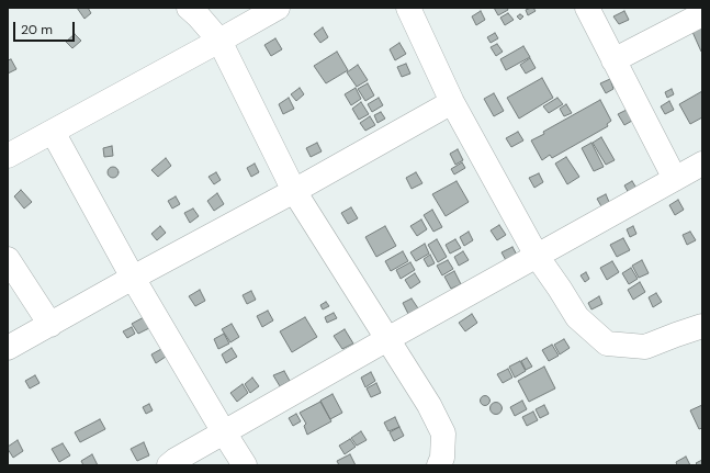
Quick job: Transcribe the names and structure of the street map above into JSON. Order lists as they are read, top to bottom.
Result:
{
  "scale_bar": "20 m"
}
